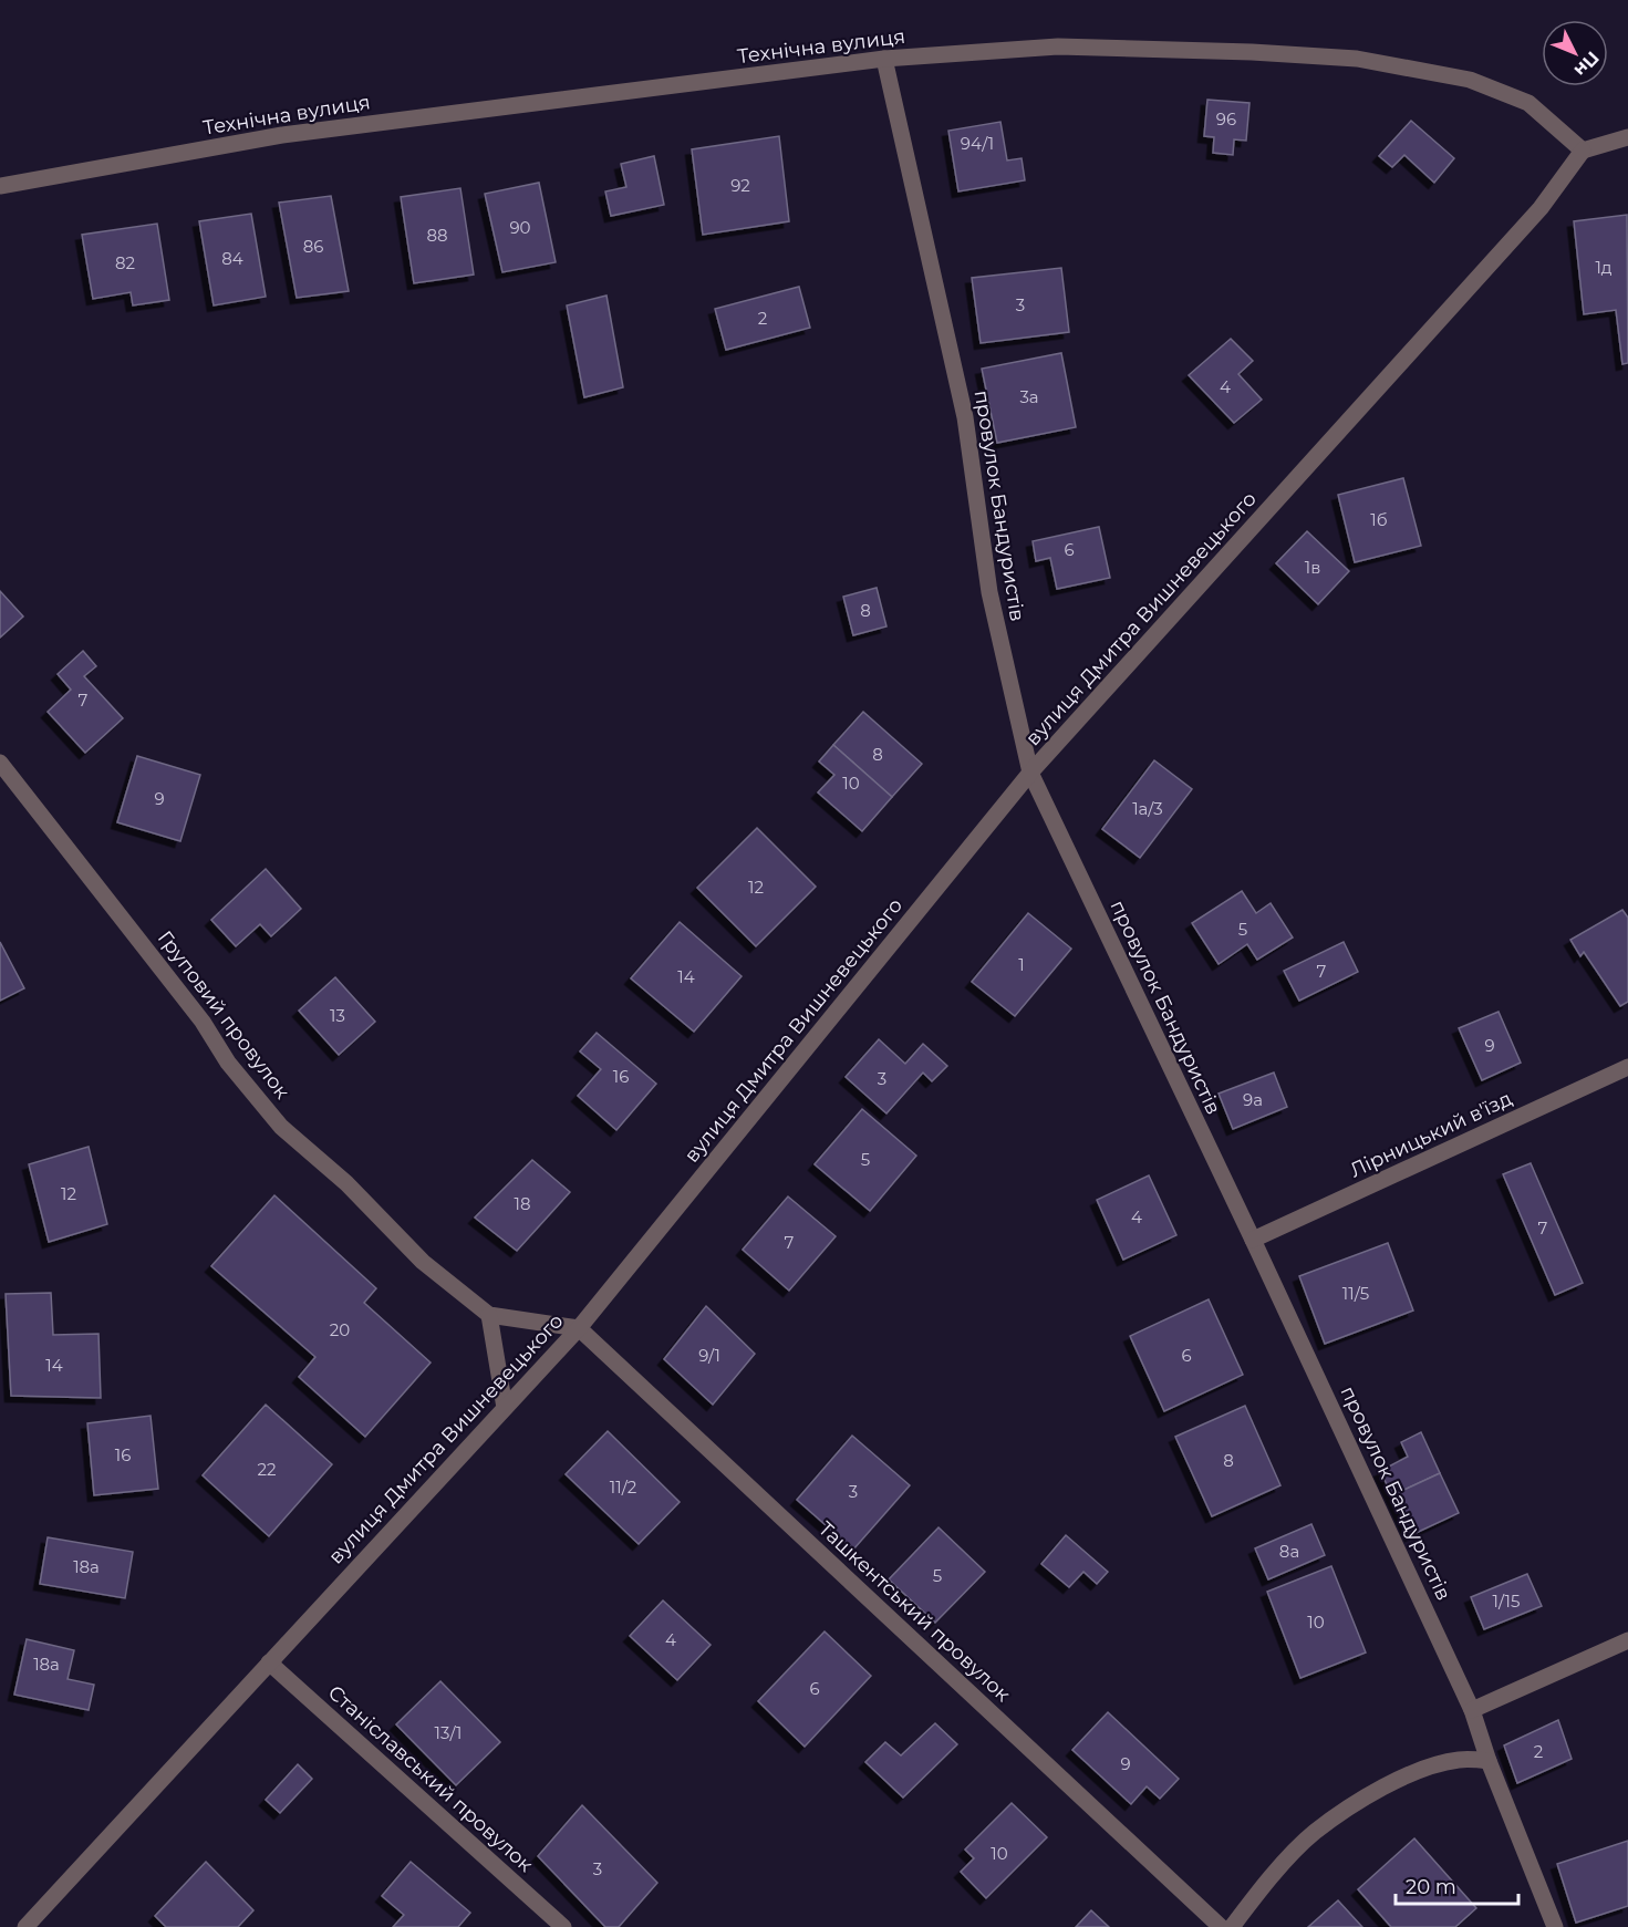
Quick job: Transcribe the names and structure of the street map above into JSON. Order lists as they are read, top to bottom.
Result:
{
  "streets": {
    "street": [
      "Технічна вулиця",
      "провулок Бандуристів",
      "вулиця Дмитра Вишневецького",
      "Груповий провулок",
      "Лірницький в'їзд",
      "Ташкентський провулок",
      "Станіславський провулок"
    ]
  },
  "crossings": [
    ["Технічна вулиця", "провулок Бандуристів"],
    ["Технічна вулиця", "вулиця Дмитра Вишневецького"],
    ["провулок Бандуристів", "вулиця Дмитра Вишневецького"],
    ["провулок Бандуристів", "Лірницький в'їзд"],
    ["вулиця Дмитра Вишневецького", "Ташкентський провулок"],
    ["вулиця Дмитра Вишневецького", "Станіславський провулок"]
  ],
  "house_numbers": [
    "96",
    "94/1",
    "92",
    "90",
    "88",
    "86",
    "84",
    "82",
    "1д",
    "3",
    "2",
    "4",
    "3а",
    "1б",
    "6",
    "1в",
    "8",
    "7",
    "8",
    "10",
    "9",
    "1а/3",
    "12",
    "5",
    "1",
    "7",
    "14",
    "13",
    "9",
    "16",
    "3",
    "9а",
    "5",
    "12",
    "18",
    "4",
    "7",
    "7",
    "11/5",
    "20",
    "9/1",
    "6",
    "14",
    "16",
    "8",
    "22",
    "11/2",
    "3",
    "8а",
    "18а",
    "5",
    "1/15",
    "10",
    "4",
    "18а",
    "6",
    "13/1",
    "2",
    "9",
    "10",
    "3"
  ],
  "scale_bar": "20 m",
  "north": "bottom right"
}
